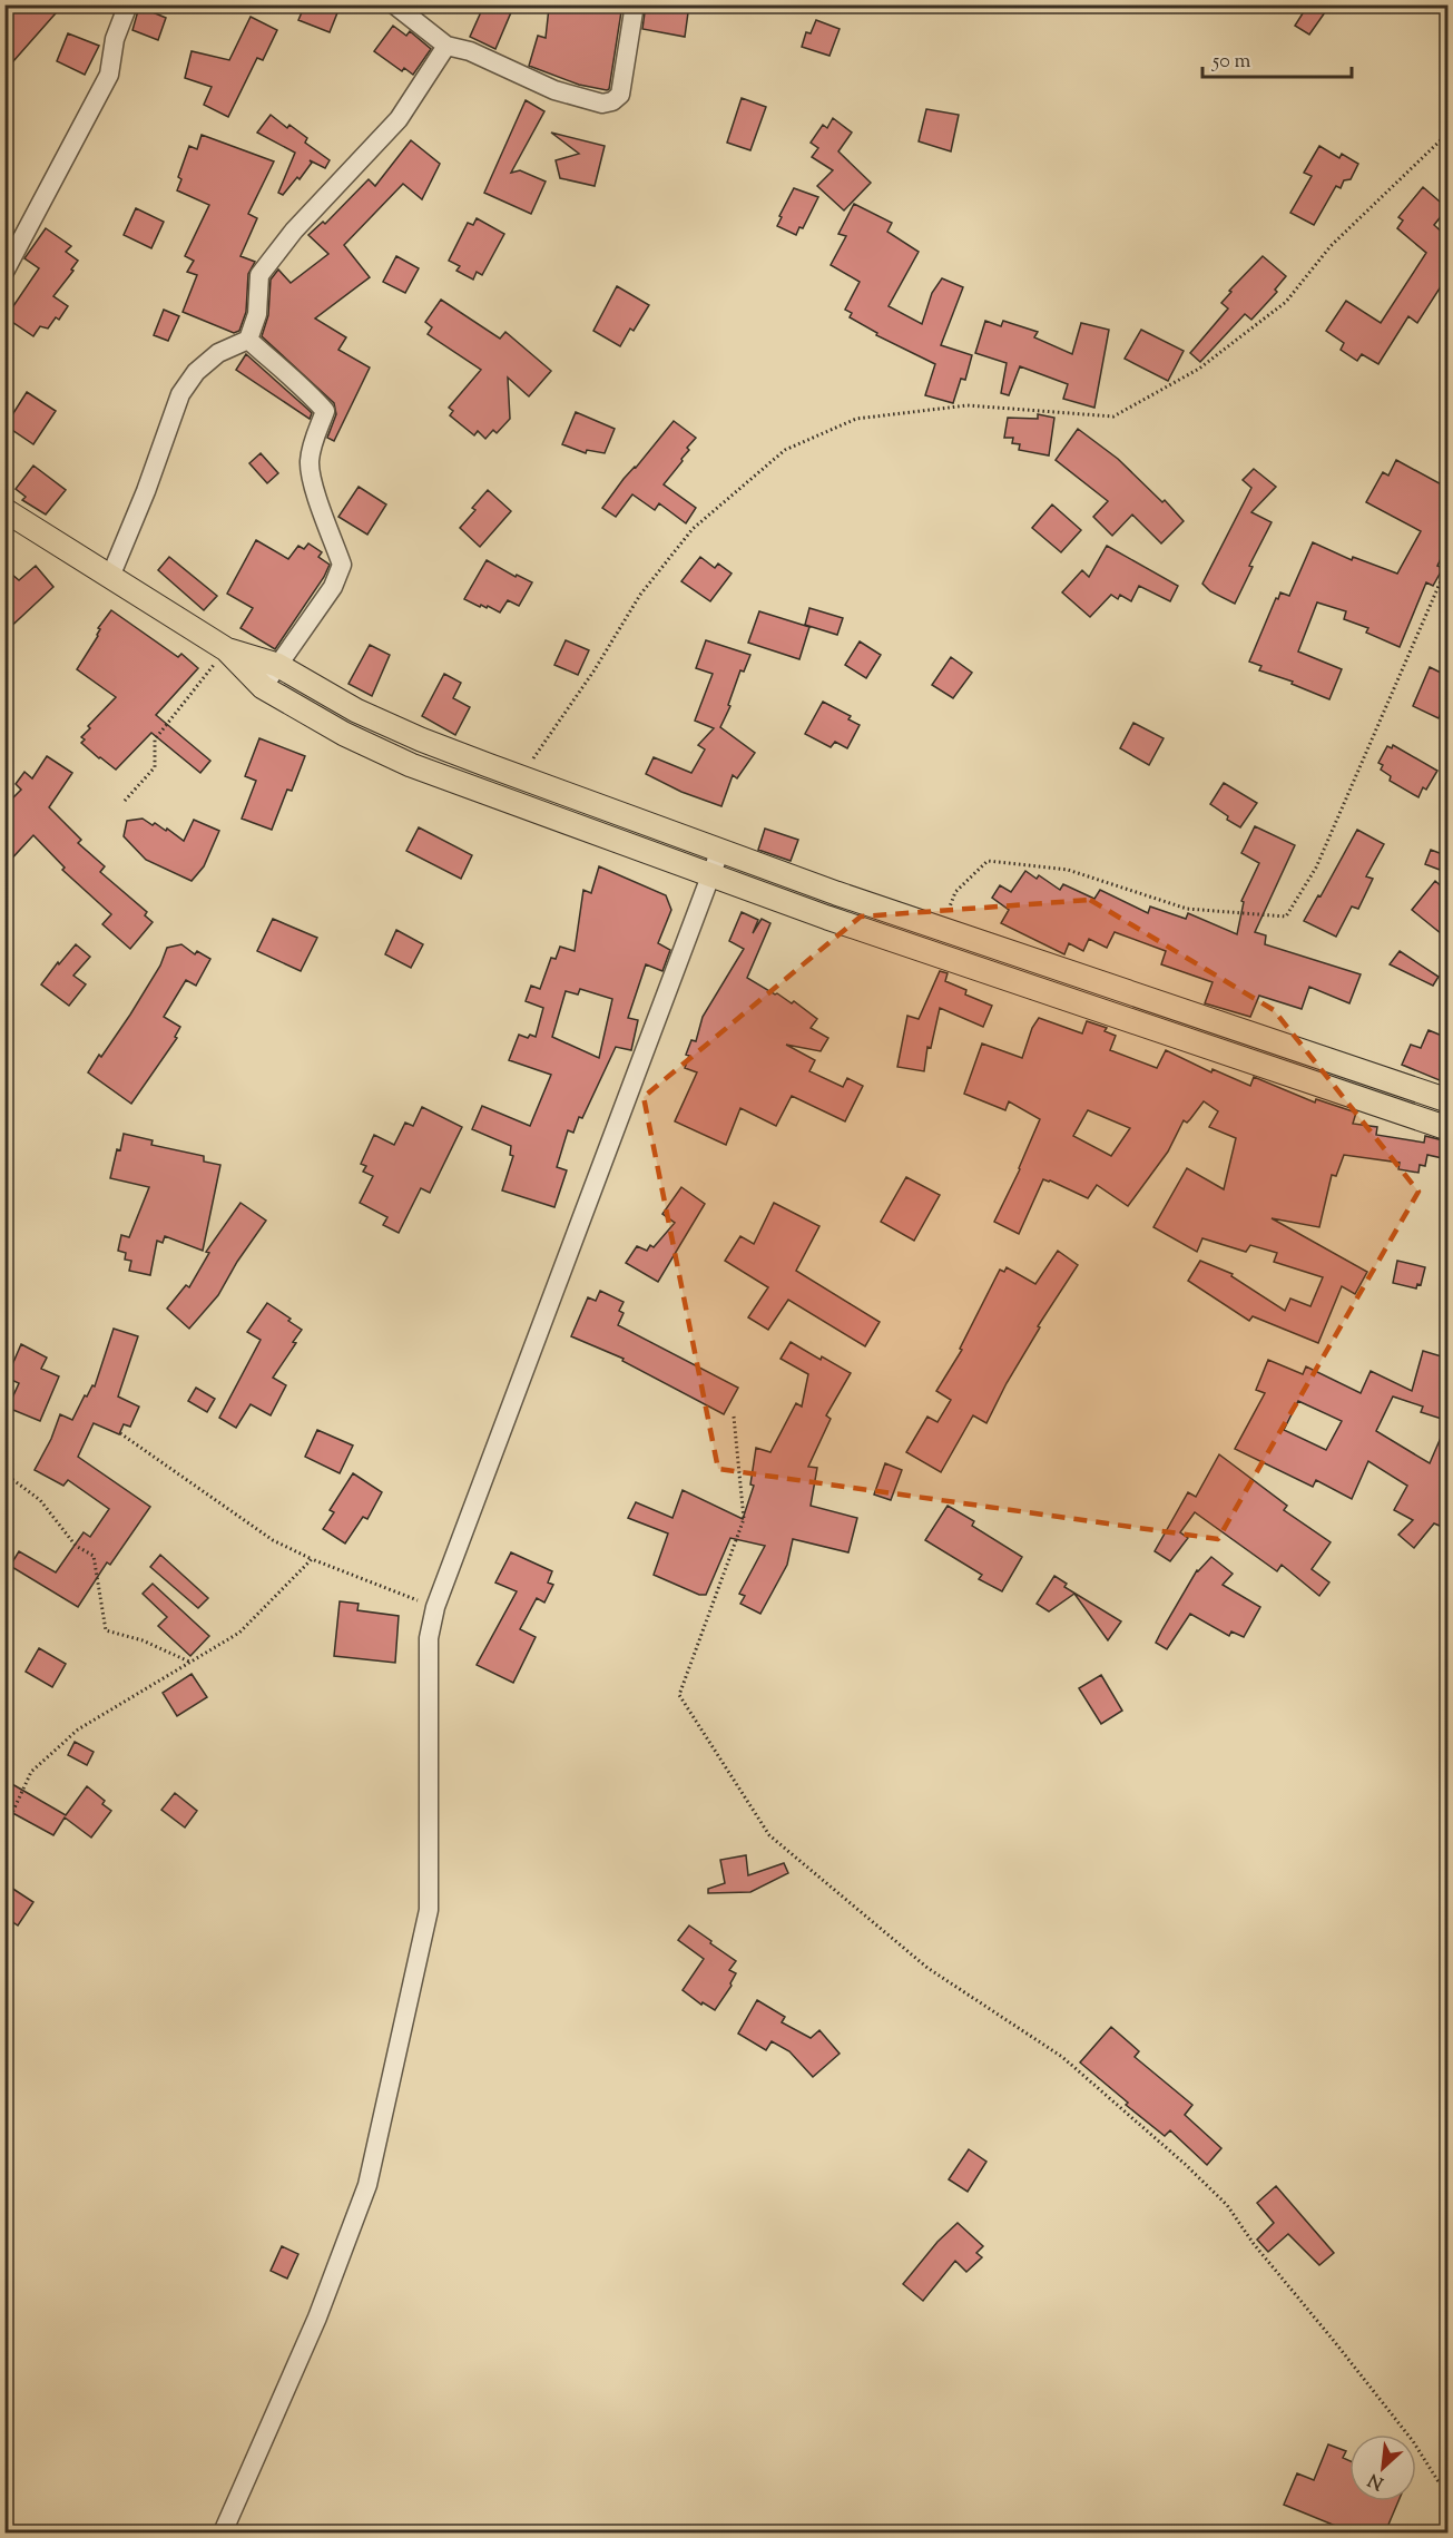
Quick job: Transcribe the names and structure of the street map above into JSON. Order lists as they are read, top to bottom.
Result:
{
  "scale_bar": "50 m",
  "north": "bottom left"
}
